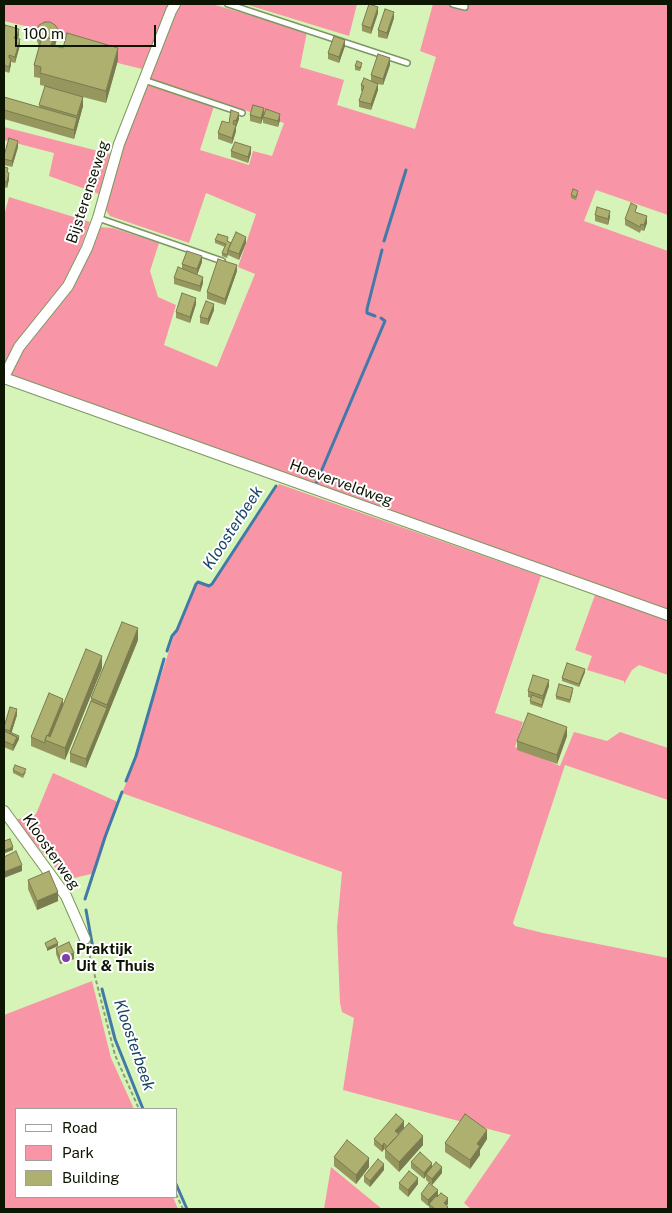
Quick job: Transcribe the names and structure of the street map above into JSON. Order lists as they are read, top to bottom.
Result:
{
  "streets": {
    "street": ["Bijsterenseweg", "Hoeverveldweg", "Kloosterweg"]
  },
  "crossings": [
    ["Bijsterenseweg", "Hoeverveldweg"]
  ],
  "water": ["Kloosterbeek"],
  "places": ["Praktijk Uit & Thuis"],
  "legend": ["Road", "Park", "Building"],
  "scale_bar": "100 m"
}
